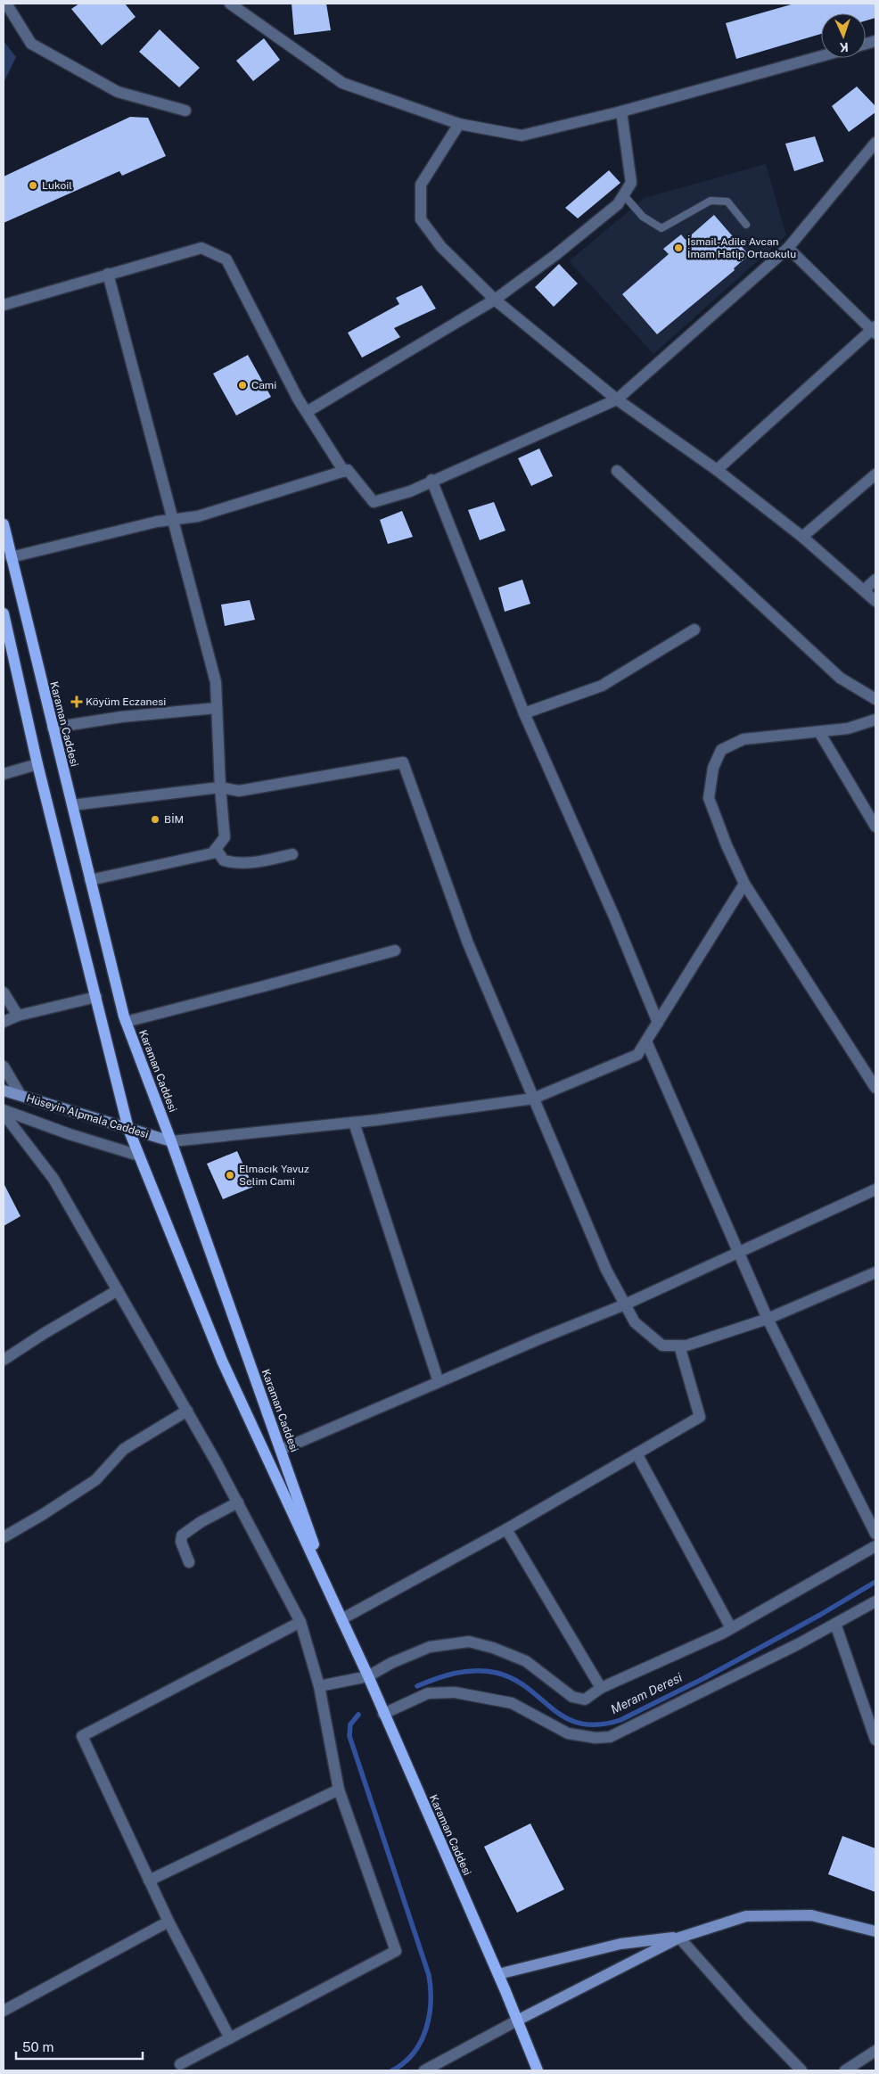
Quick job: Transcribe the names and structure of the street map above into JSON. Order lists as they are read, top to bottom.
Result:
{
  "streets": {
    "main road": ["Karaman Caddesi"],
    "street": ["Hüseyin Alpmala Caddesi"]
  },
  "crossings": [
    ["Karaman Caddesi", "Hüseyin Alpmala Caddesi"]
  ],
  "water": ["Meram Deresi"],
  "places": {
    "other": [
      "Lukoil",
      "İsmail-Adile Avcan İmam Hatip Ortaokulu",
      "Cami",
      "BİM",
      "Elmacık Yavuz Selim Cami"
    ],
    "health": ["Köyüm Eczanesi"]
  },
  "scale_bar": "50 m",
  "north": "bottom"
}
